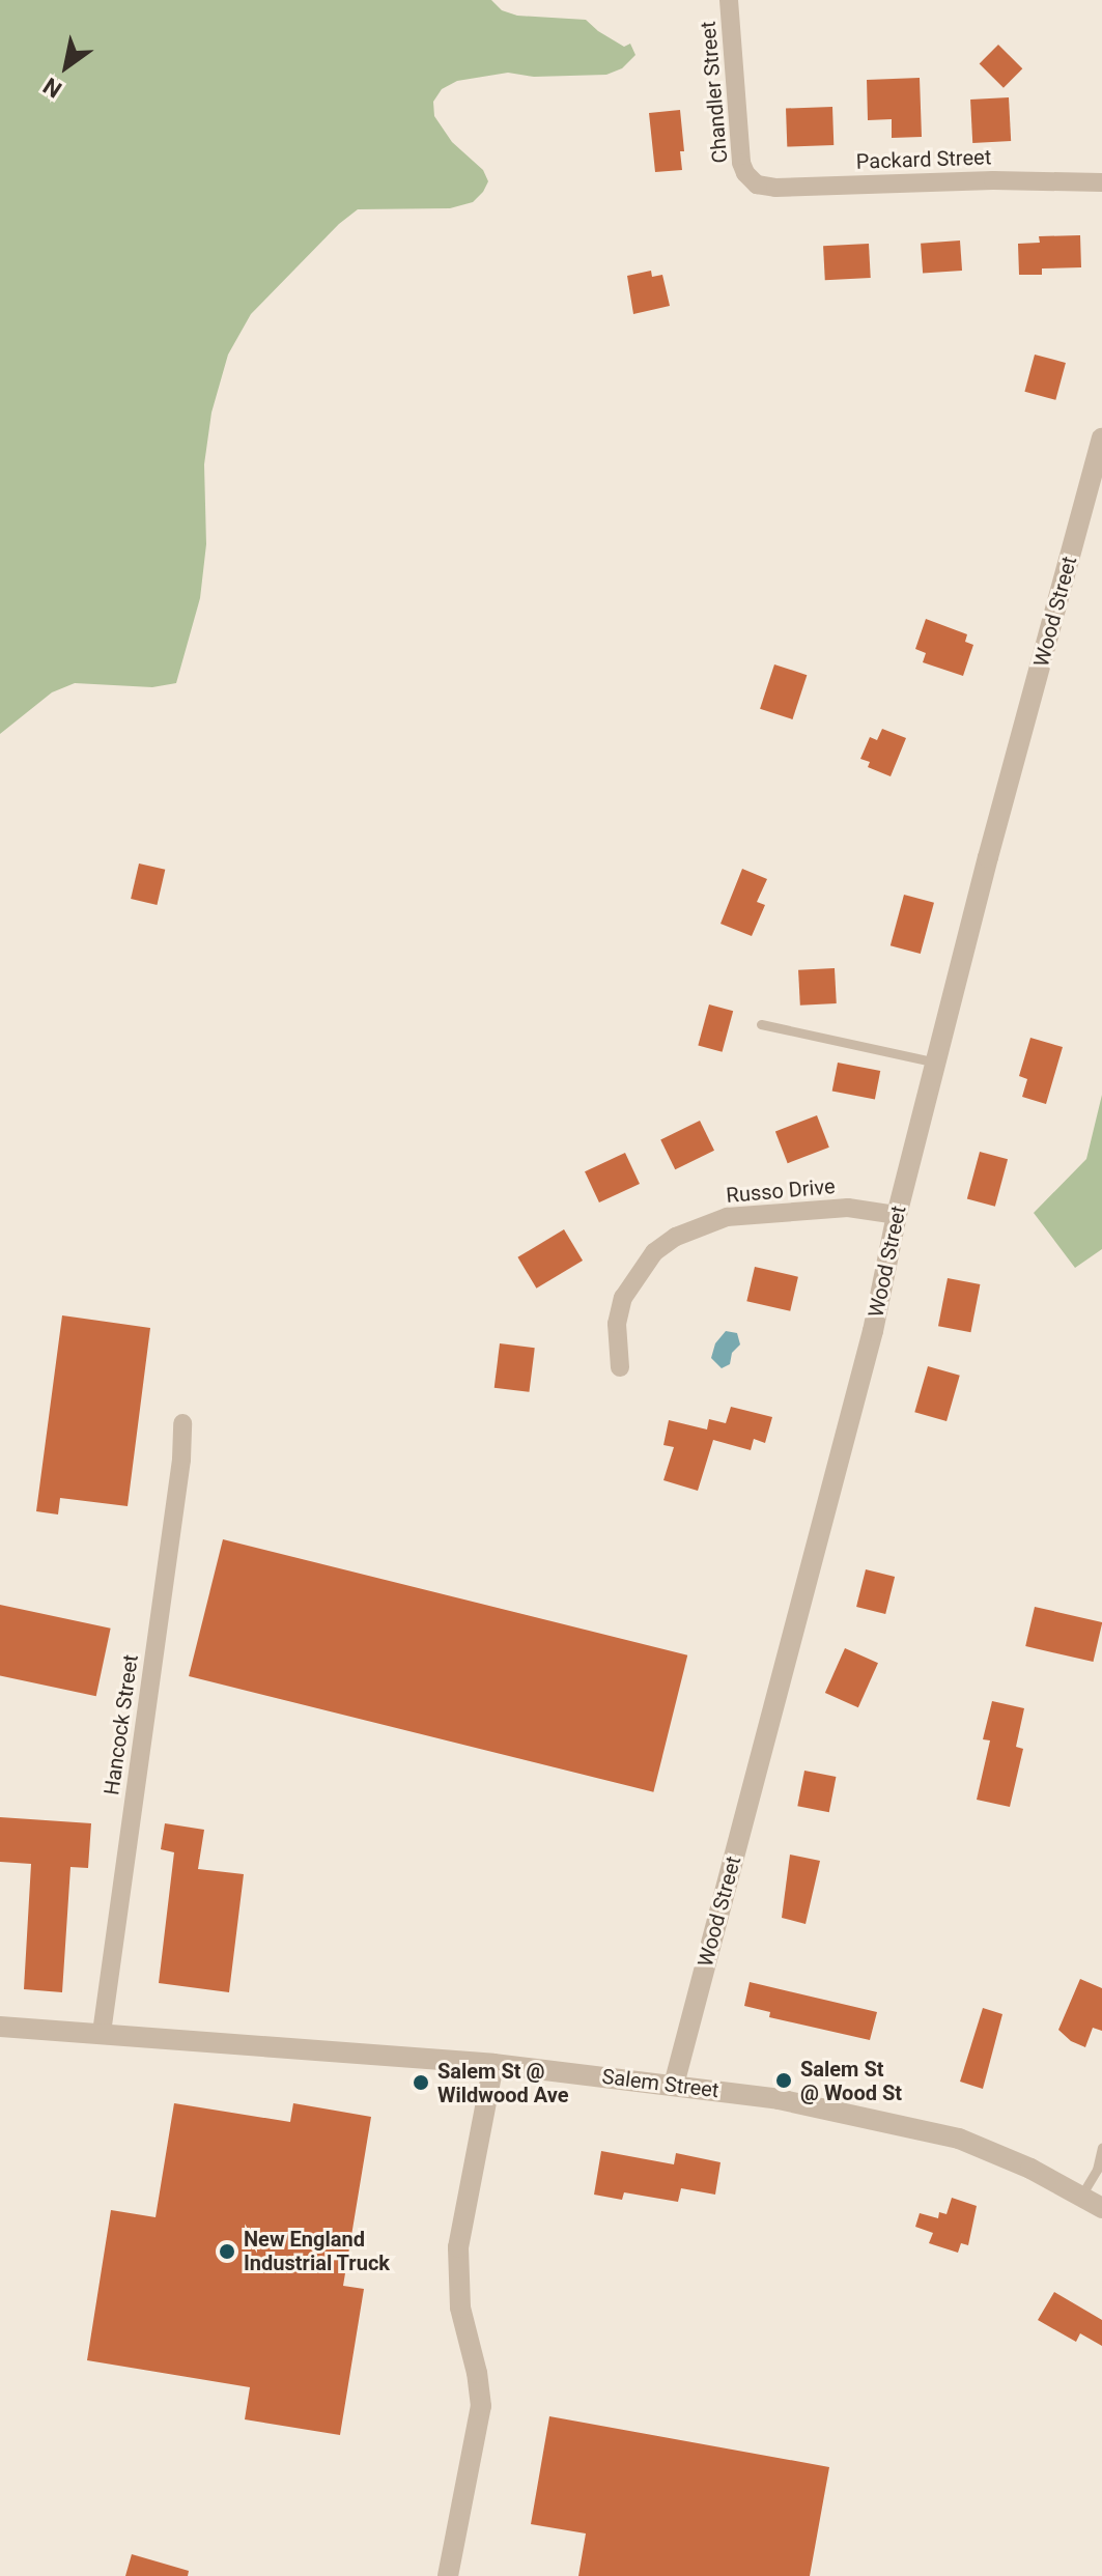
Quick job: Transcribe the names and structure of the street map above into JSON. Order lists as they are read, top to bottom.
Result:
{
  "streets": {
    "street": [
      "Chandler Street",
      "Packard Street",
      "Wood Street",
      "Russo Drive",
      "Hancock Street",
      "Salem Street"
    ]
  },
  "crossings": [
    ["Chandler Street", "Packard Street"],
    ["Wood Street", "Russo Drive"],
    ["Wood Street", "Salem Street"],
    ["Hancock Street", "Salem Street"]
  ],
  "places": ["Salem St @ Wood St", "Salem St @ Wildwood Ave", "New England Industrial Truck"],
  "north": "bottom left"
}
